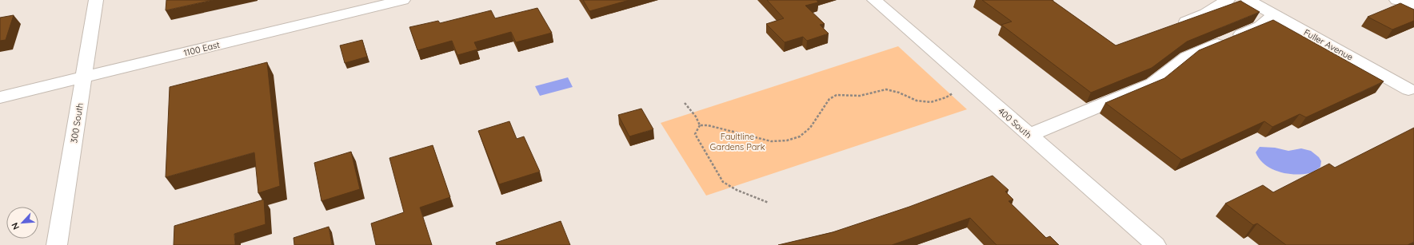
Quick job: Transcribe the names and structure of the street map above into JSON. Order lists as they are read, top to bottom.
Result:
{
  "streets": {
    "street": [
      "Fuller Avenue",
      "1100 East",
      "300 South",
      "400 South"
    ]
  },
  "crossings": [
    ["1100 East", "300 South"]
  ],
  "parks": ["Faultline Gardens Park"],
  "north": "bottom left"
}
